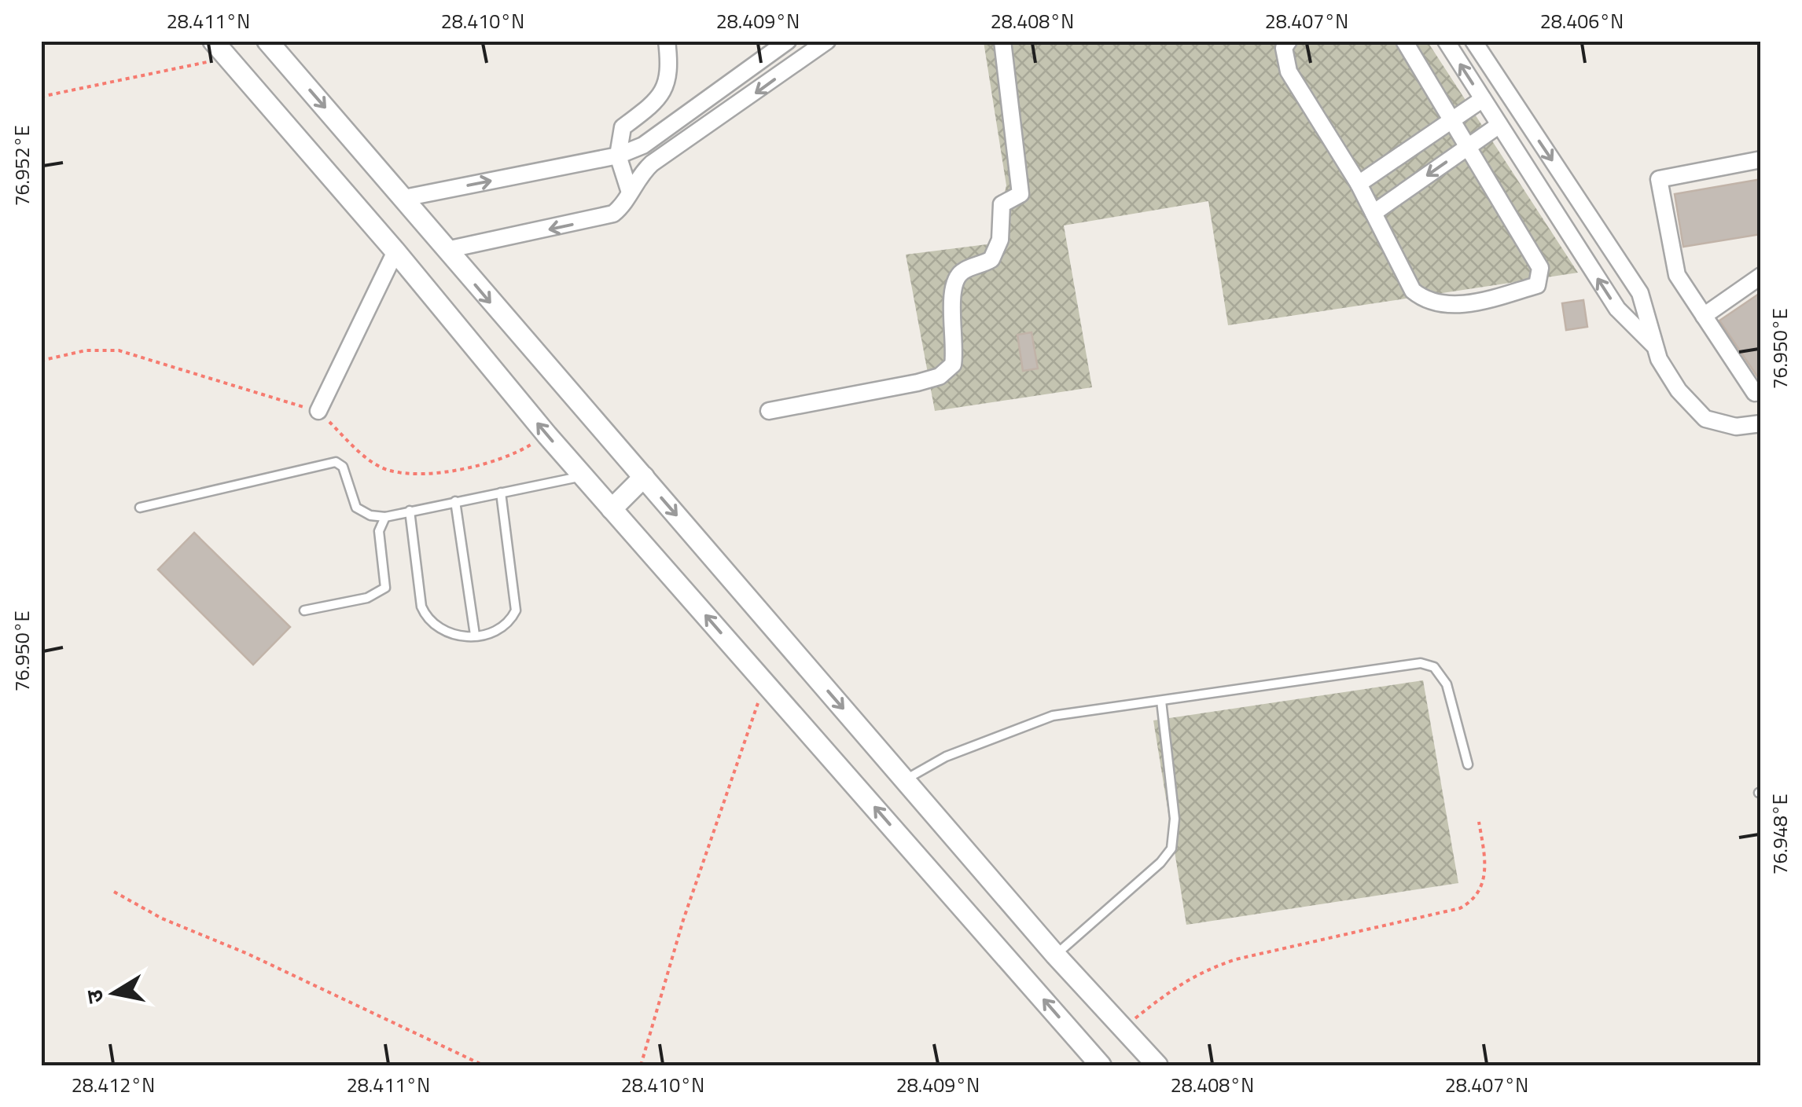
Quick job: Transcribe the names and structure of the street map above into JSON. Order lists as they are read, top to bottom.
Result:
{
  "north": "left",
  "coordinates": [
    "28.411°N",
    "28.410°N",
    "28.409°N",
    "28.408°N",
    "28.407°N",
    "28.406°N",
    "76.952°E",
    "76.950°E",
    "76.948°E",
    "28.412°N"
  ]
}
